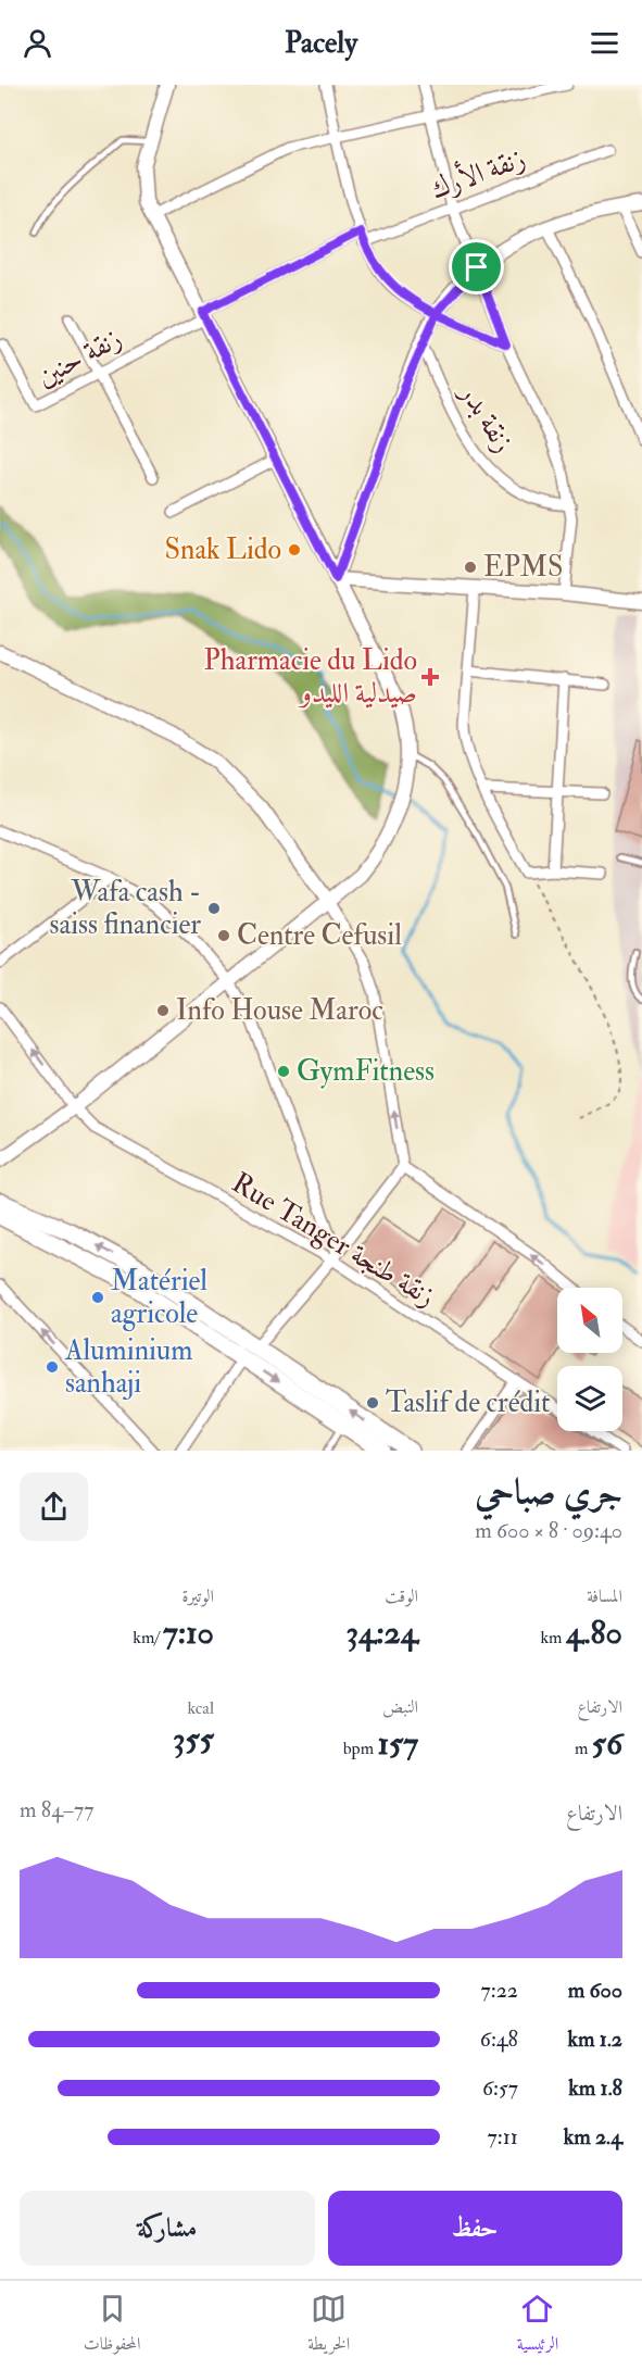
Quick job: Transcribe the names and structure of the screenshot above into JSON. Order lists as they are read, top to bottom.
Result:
{
  "streets": {
    "street": [
      "زنقة الأرك",
      "زنقة حنين",
      "زنقة بدر",
      "Rue Tanger زنقة طنجة"
    ]
  },
  "crossings": [
    ["زنقة الأرك", "زنقة حنين"]
  ],
  "places": {
    "other": [
      "Snak Lido",
      "EPMS",
      "Wafa cash - saiss financier",
      "Centre Cefusil",
      "Info House Maroc",
      "GymFitness",
      "Matériel agricole",
      "Aluminium sanhaji",
      "Taslif de crédit"
    ],
    "health": ["Pharmacie du Lido صيدلية الليدو"]
  },
  "north": "top left",
  "page": {
    "header": "Pacely",
    "heading": ["جري صباحي", "09:40 · 8 × 600 m"],
    "stats": [
      ["المسافة", "4.80 km"],
      ["الوقت", "34:24"],
      ["الوتيرة", "7:10 /km"],
      ["الارتفاع", "56 m"],
      ["النبض", "157 bpm"],
      ["kcal", "355"]
    ],
    "chart": ["الارتفاع", "77–84 m"],
    "list": [
      {
        "name": "600 m",
        "note": "7:22"
      },
      {
        "name": "1.2 km",
        "note": "6:48"
      },
      {
        "name": "1.8 km",
        "note": "6:57"
      },
      {
        "name": "2.4 km",
        "note": "7:11"
      }
    ],
    "buttons": ["حفظ", "مشاركة"],
    "tabs": ["الرئيسية", "الخريطة", "المحفوظات"]
  }
}
